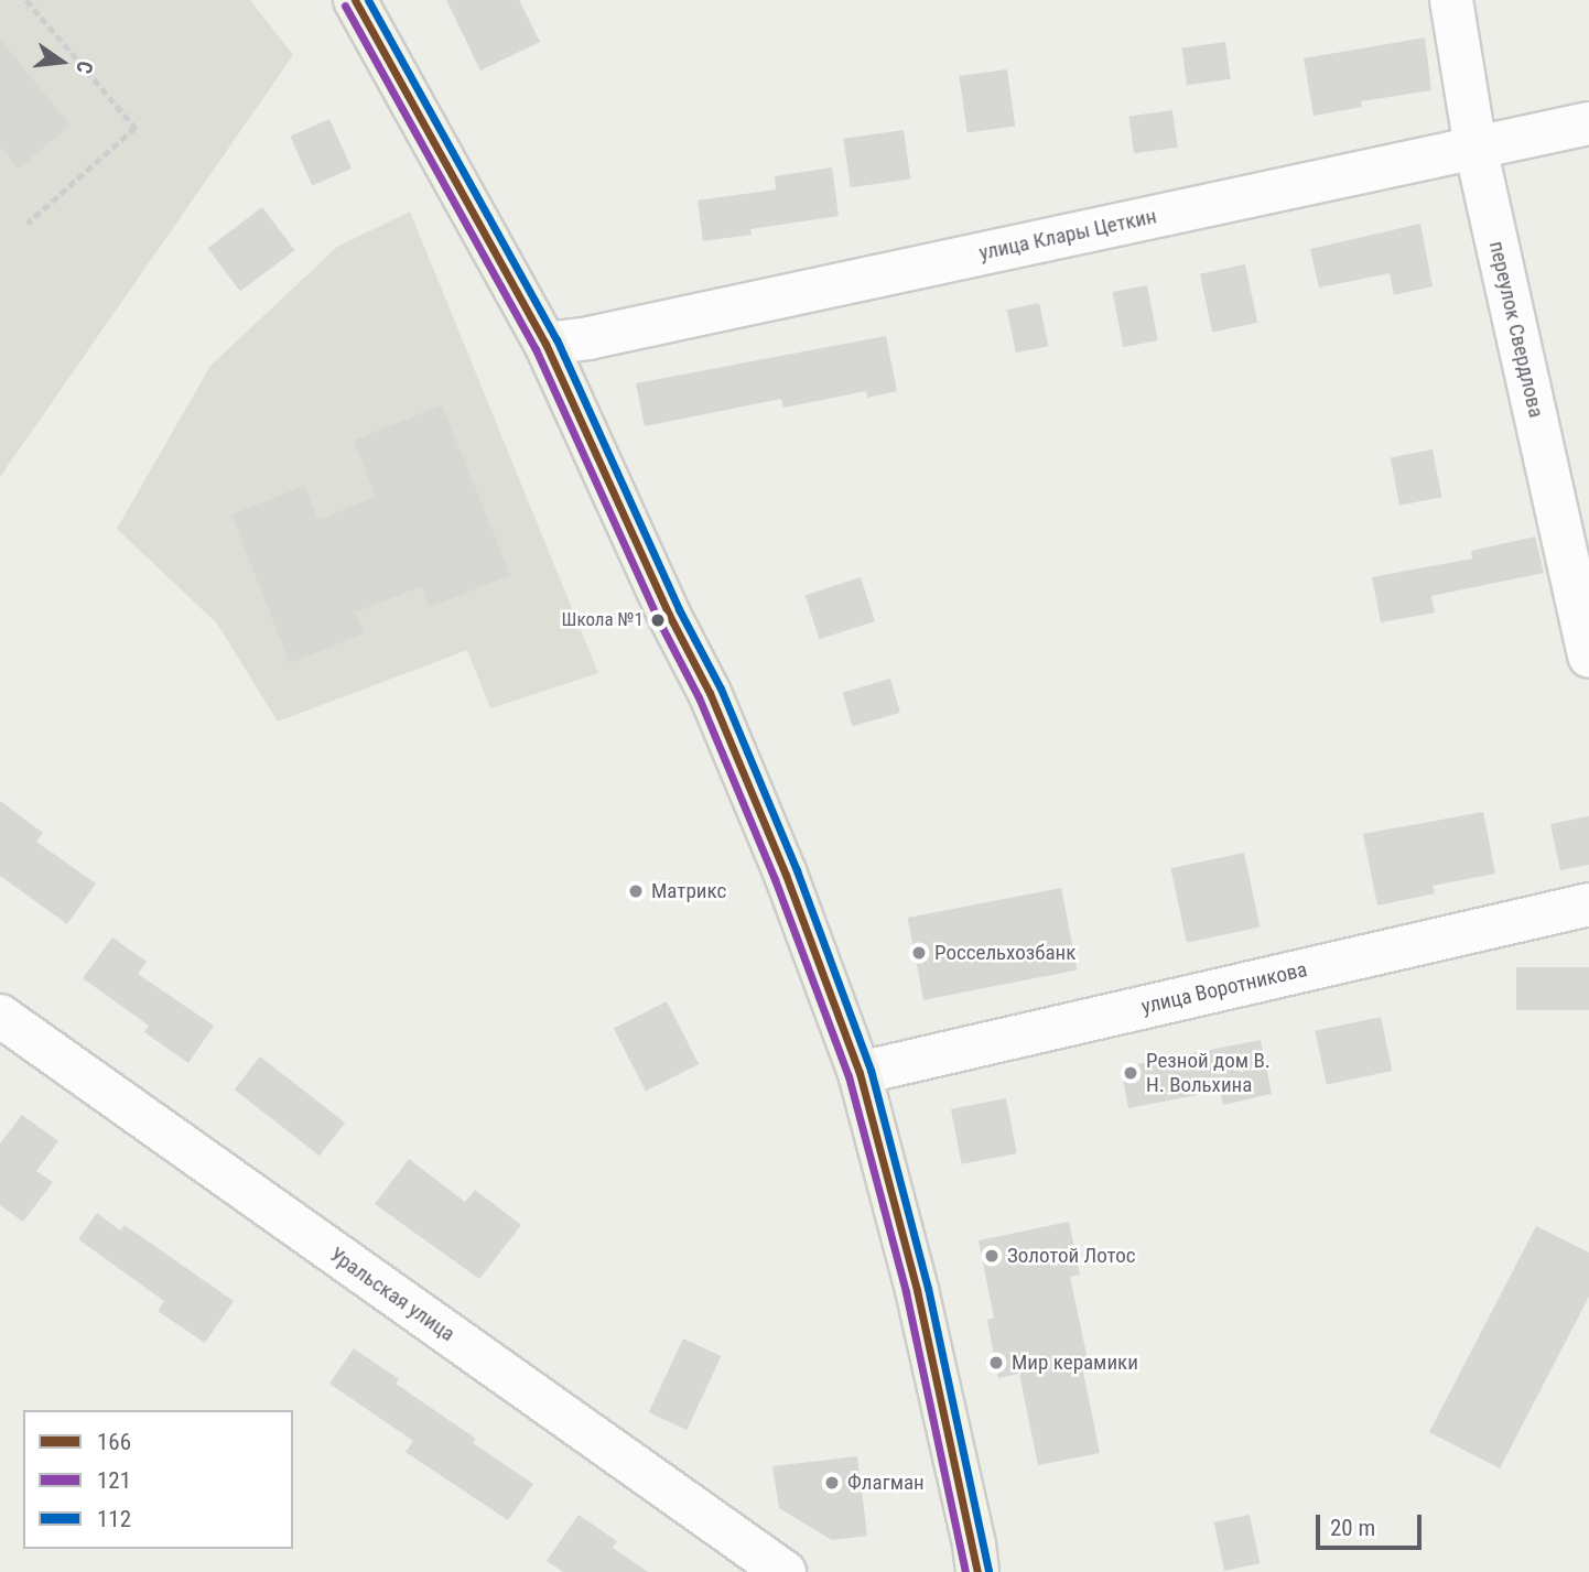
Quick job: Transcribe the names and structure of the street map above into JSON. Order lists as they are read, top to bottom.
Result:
{
  "streets": {
    "street": [
      "улица Клары Цеткин",
      "переулок Свердлова",
      "улица Воротникова",
      "Уральская улица"
    ]
  },
  "crossings": [
    ["улица Клары Цеткин", "переулок Свердлова"]
  ],
  "places": [
    "Школа №1",
    "Матрикс",
    "Россельхозбанк",
    "Резной дом В. Н. Вольхина",
    "Золотой Лотос",
    "Мир керамики",
    "Флагман"
  ],
  "lines": ["transit line 166", "transit line 112", "transit line 121"],
  "legend": ["166", "121", "112"],
  "scale_bar": "20 m",
  "north": "right"
}
